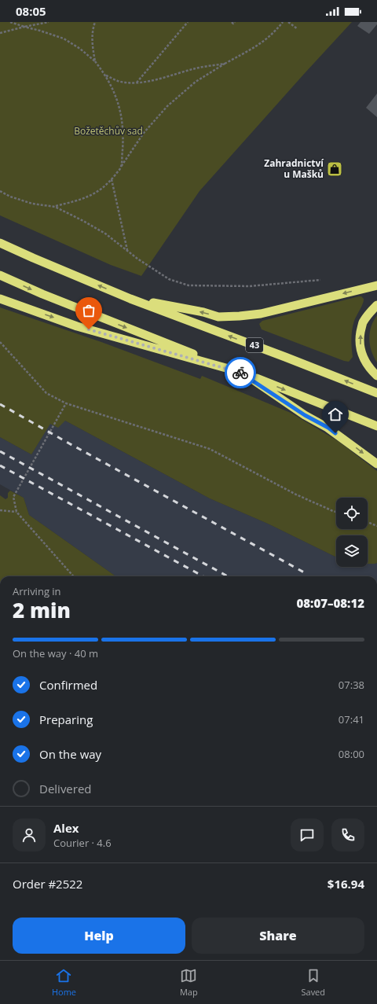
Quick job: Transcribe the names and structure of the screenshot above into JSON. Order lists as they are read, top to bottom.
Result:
{
  "streets": {
    "highway": ["43"]
  },
  "parks": ["Božetěchův sad"],
  "places": {
    "shop": ["Zahradnictví u Mašků"]
  },
  "page": {
    "status": "08:05",
    "heading": ["2 min", "Arriving in", "08:07–08:12"],
    "panel": [
      "Alex",
      "Courier · 4.6",
      "Order #2522",
      "$16.94"
    ],
    "bar": "On the way · 40 m",
    "list": [
      ["Confirmed", "07:38"],
      ["Preparing", "07:41"],
      ["On the way", "08:00"],
      "Delivered"
    ],
    "buttons": ["Help", "Share"],
    "tabs": ["Home", "Map", "Saved"]
  }
}
